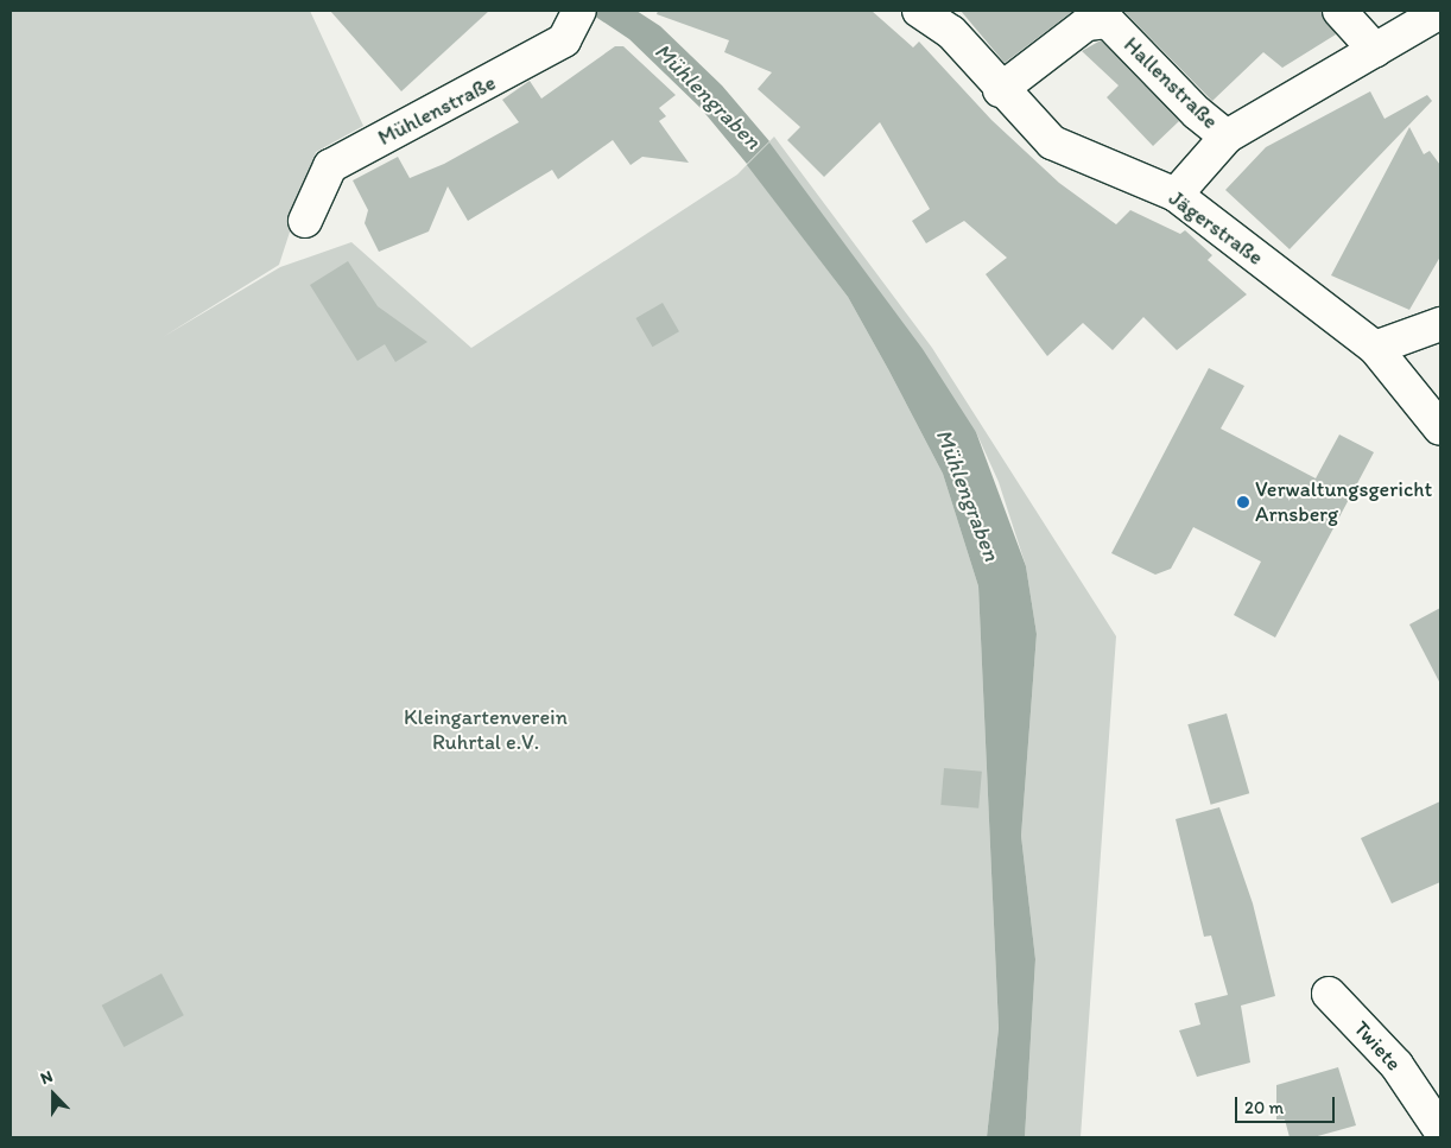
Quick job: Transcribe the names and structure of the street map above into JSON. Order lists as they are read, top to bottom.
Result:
{
  "streets": {
    "street": [
      "Hallenstraße",
      "Mühlenstraße",
      "Jägerstraße",
      "Twiete"
    ]
  },
  "crossings": [
    ["Hallenstraße", "Jägerstraße"]
  ],
  "water": ["Mühlengraben"],
  "parks": ["Kleingartenverein Ruhrtal e.V."],
  "places": ["Verwaltungsgericht Arnsberg"],
  "scale_bar": "20 m",
  "north": "top"
}
